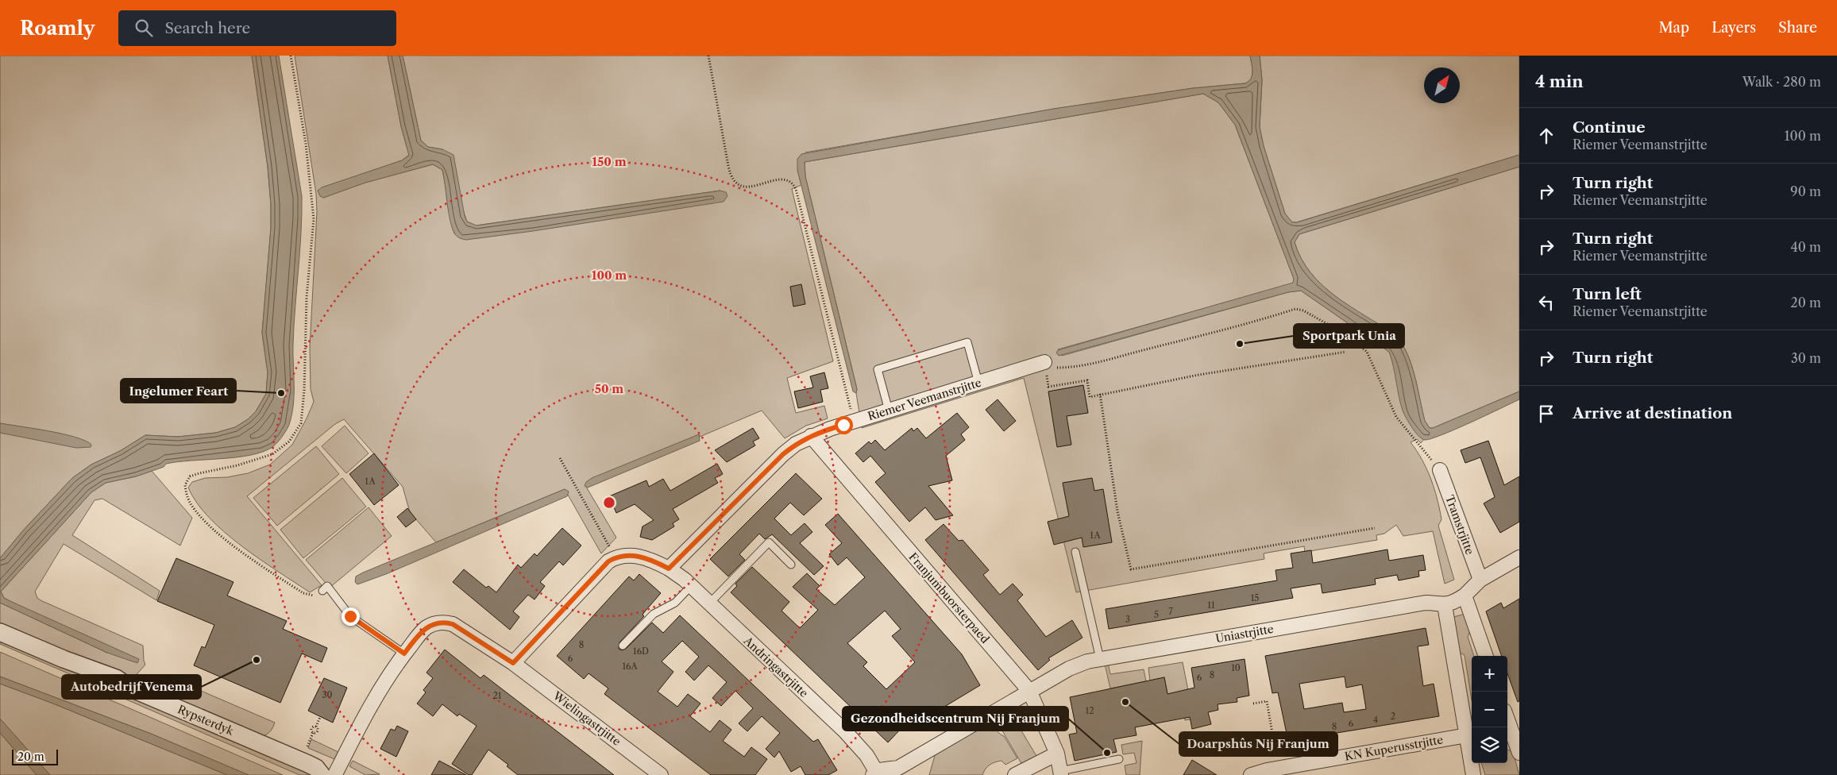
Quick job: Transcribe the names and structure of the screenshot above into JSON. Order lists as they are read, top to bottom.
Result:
{
  "streets": {
    "street": [
      "Riemer Veemanstrjitte",
      "Tramstrjitte",
      "Franjumbuorsterpaed",
      "Uniastrjitte",
      "Andringastrjitte",
      "Wielingastrjitte",
      "Rypsterdyk",
      "KN Kuperusstrjitte"
    ]
  },
  "crossings": [
    ["Riemer Veemanstrjitte", "Franjumbuorsterpaed"],
    ["Riemer Veemanstrjitte", "Andringastrjitte"],
    ["Franjumbuorsterpaed", "Uniastrjitte"],
    ["Uniastrjitte", "Andringastrjitte"]
  ],
  "places": [
    "Sportpark Unia",
    "Ingelumer Feart",
    "Autobedrijf Venema",
    "Doarpshûs Nij Franjum",
    "Gezondheidscentrum Nij Franjum"
  ],
  "house_numbers": [
    "1A",
    "1A",
    "15",
    "11",
    "7",
    "5",
    "3",
    "8",
    "16D",
    "6",
    "16A",
    "10",
    "8",
    "6",
    "30",
    "21",
    "12",
    "2",
    "4",
    "6",
    "8"
  ],
  "scale_bar": "20 m",
  "north": "top right",
  "page": {
    "header": "Roamly",
    "search": "Search here",
    "nav": ["Map", "Layers", "Share"],
    "heading": ["4 min", "Walk · 280 m"],
    "list": [
      ["Continue", "Riemer Veemanstrjitte", "100 m"],
      ["Turn right", "Riemer Veemanstrjitte", "90 m"],
      ["Turn right", "Riemer Veemanstrjitte", "40 m"],
      ["Turn left", "Riemer Veemanstrjitte", "20 m"],
      ["Turn right", "30 m"],
      "Arrive at destination"
    ],
    "map_buttons": ["+", "−"],
    "scale": "20 m"
  },
  "rings": ["150 m", "100 m", "50 m"]
}
